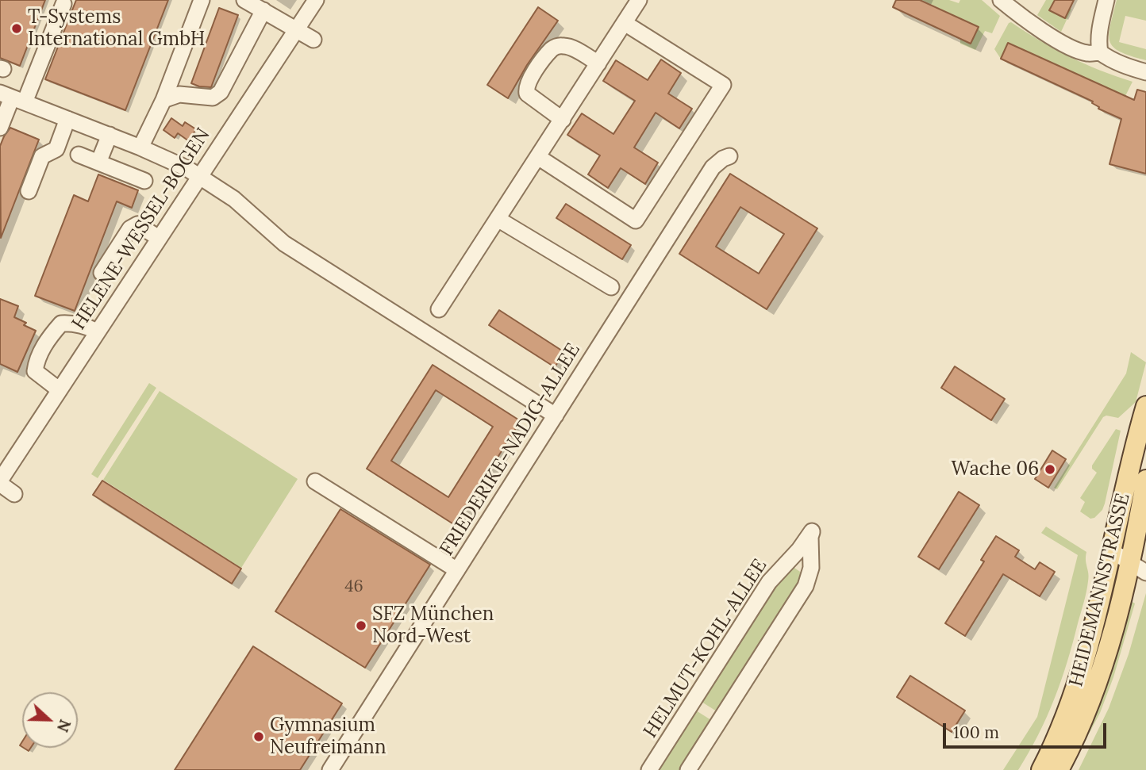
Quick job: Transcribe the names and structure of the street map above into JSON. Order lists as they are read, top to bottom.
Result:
{
  "streets": {
    "main road": ["HEIDEMANNSTRASSE"],
    "street": ["HELENE-WESSEL-BOGEN", "FRIEDERIKE-NADIG-ALLEE", "HELMUT-KOHL-ALLEE"]
  },
  "places": [
    "T-Systems International GmbH",
    "Wache 06",
    "SFZ München Nord-West",
    "Gymnasium Neufreimann"
  ],
  "house_numbers": ["46"],
  "scale_bar": "100 m",
  "north": "right"
}
